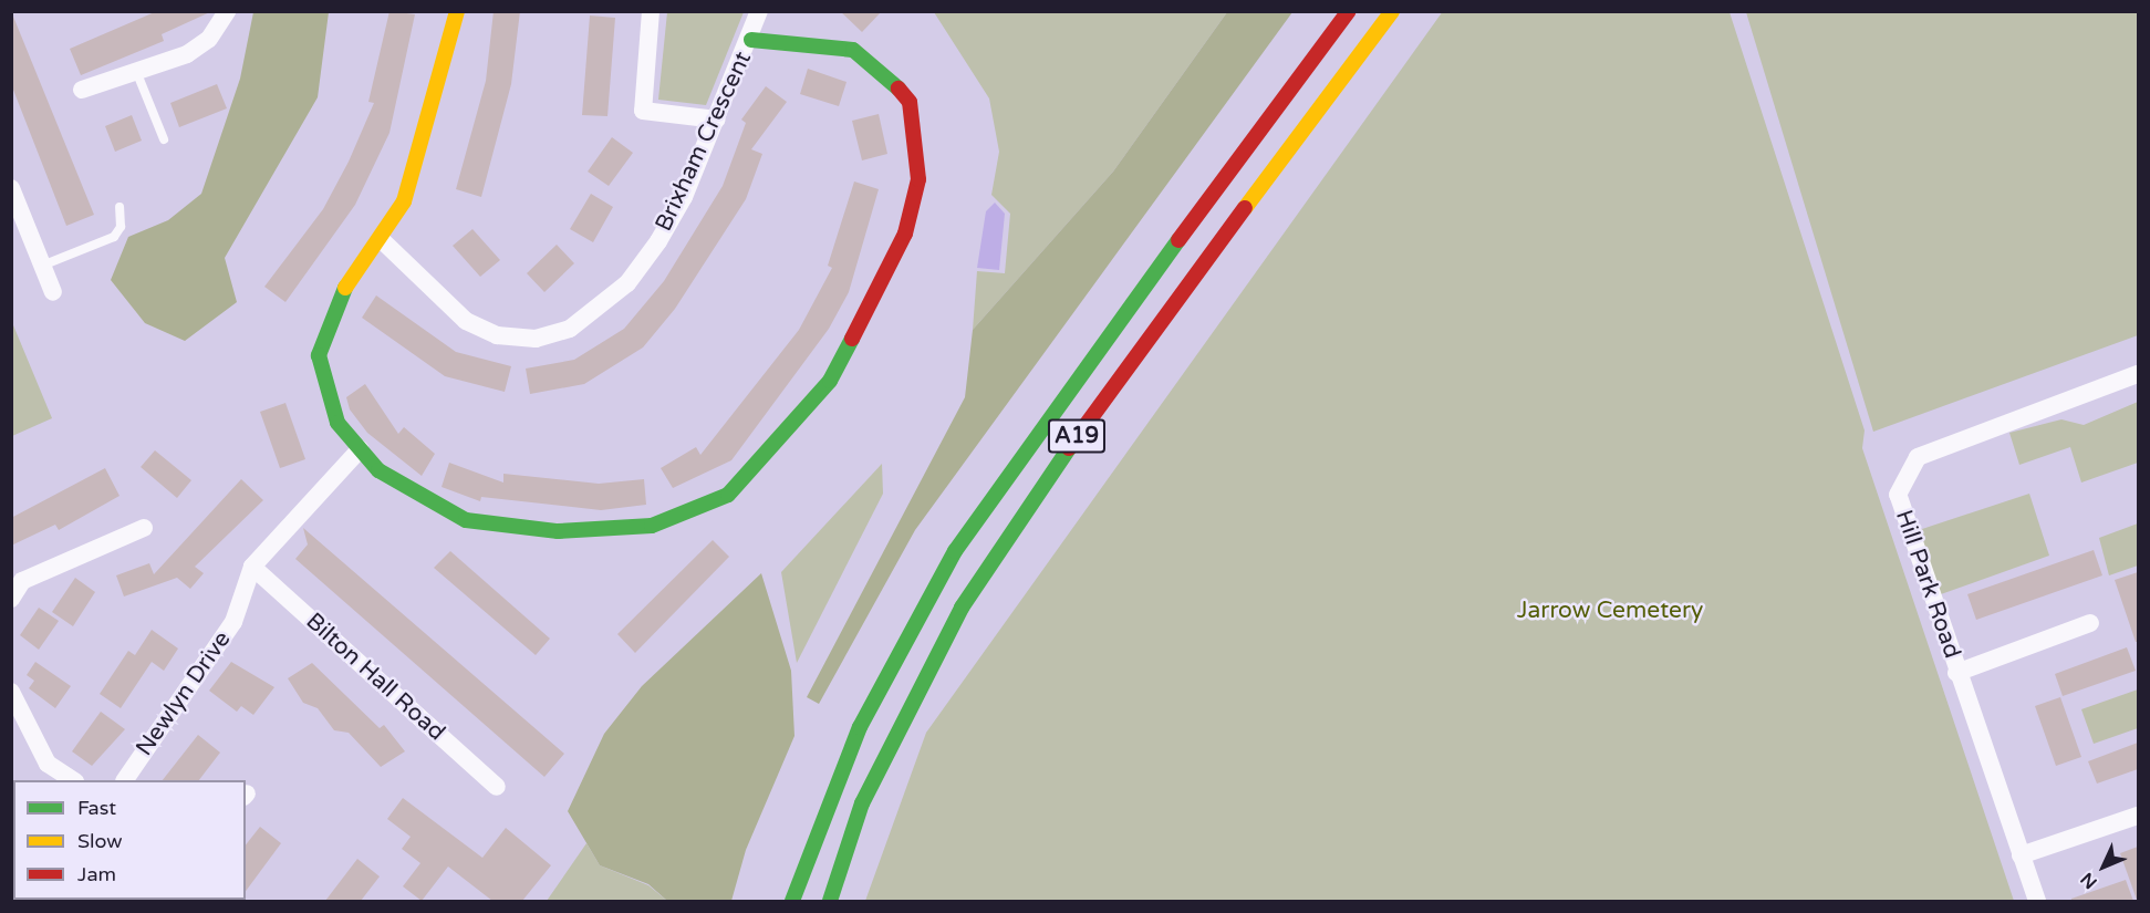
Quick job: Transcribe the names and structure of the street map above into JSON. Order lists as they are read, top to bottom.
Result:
{
  "streets": {
    "main road": ["A19"],
    "street": [
      "Brixham Crescent",
      "Hill Park Road",
      "Bilton Hall Road",
      "Newlyn Drive"
    ]
  },
  "crossings": [
    ["Bilton Hall Road", "Newlyn Drive"]
  ],
  "parks": ["Jarrow Cemetery"],
  "legend": ["Fast", "Slow", "Jam"],
  "north": "bottom left"
}
